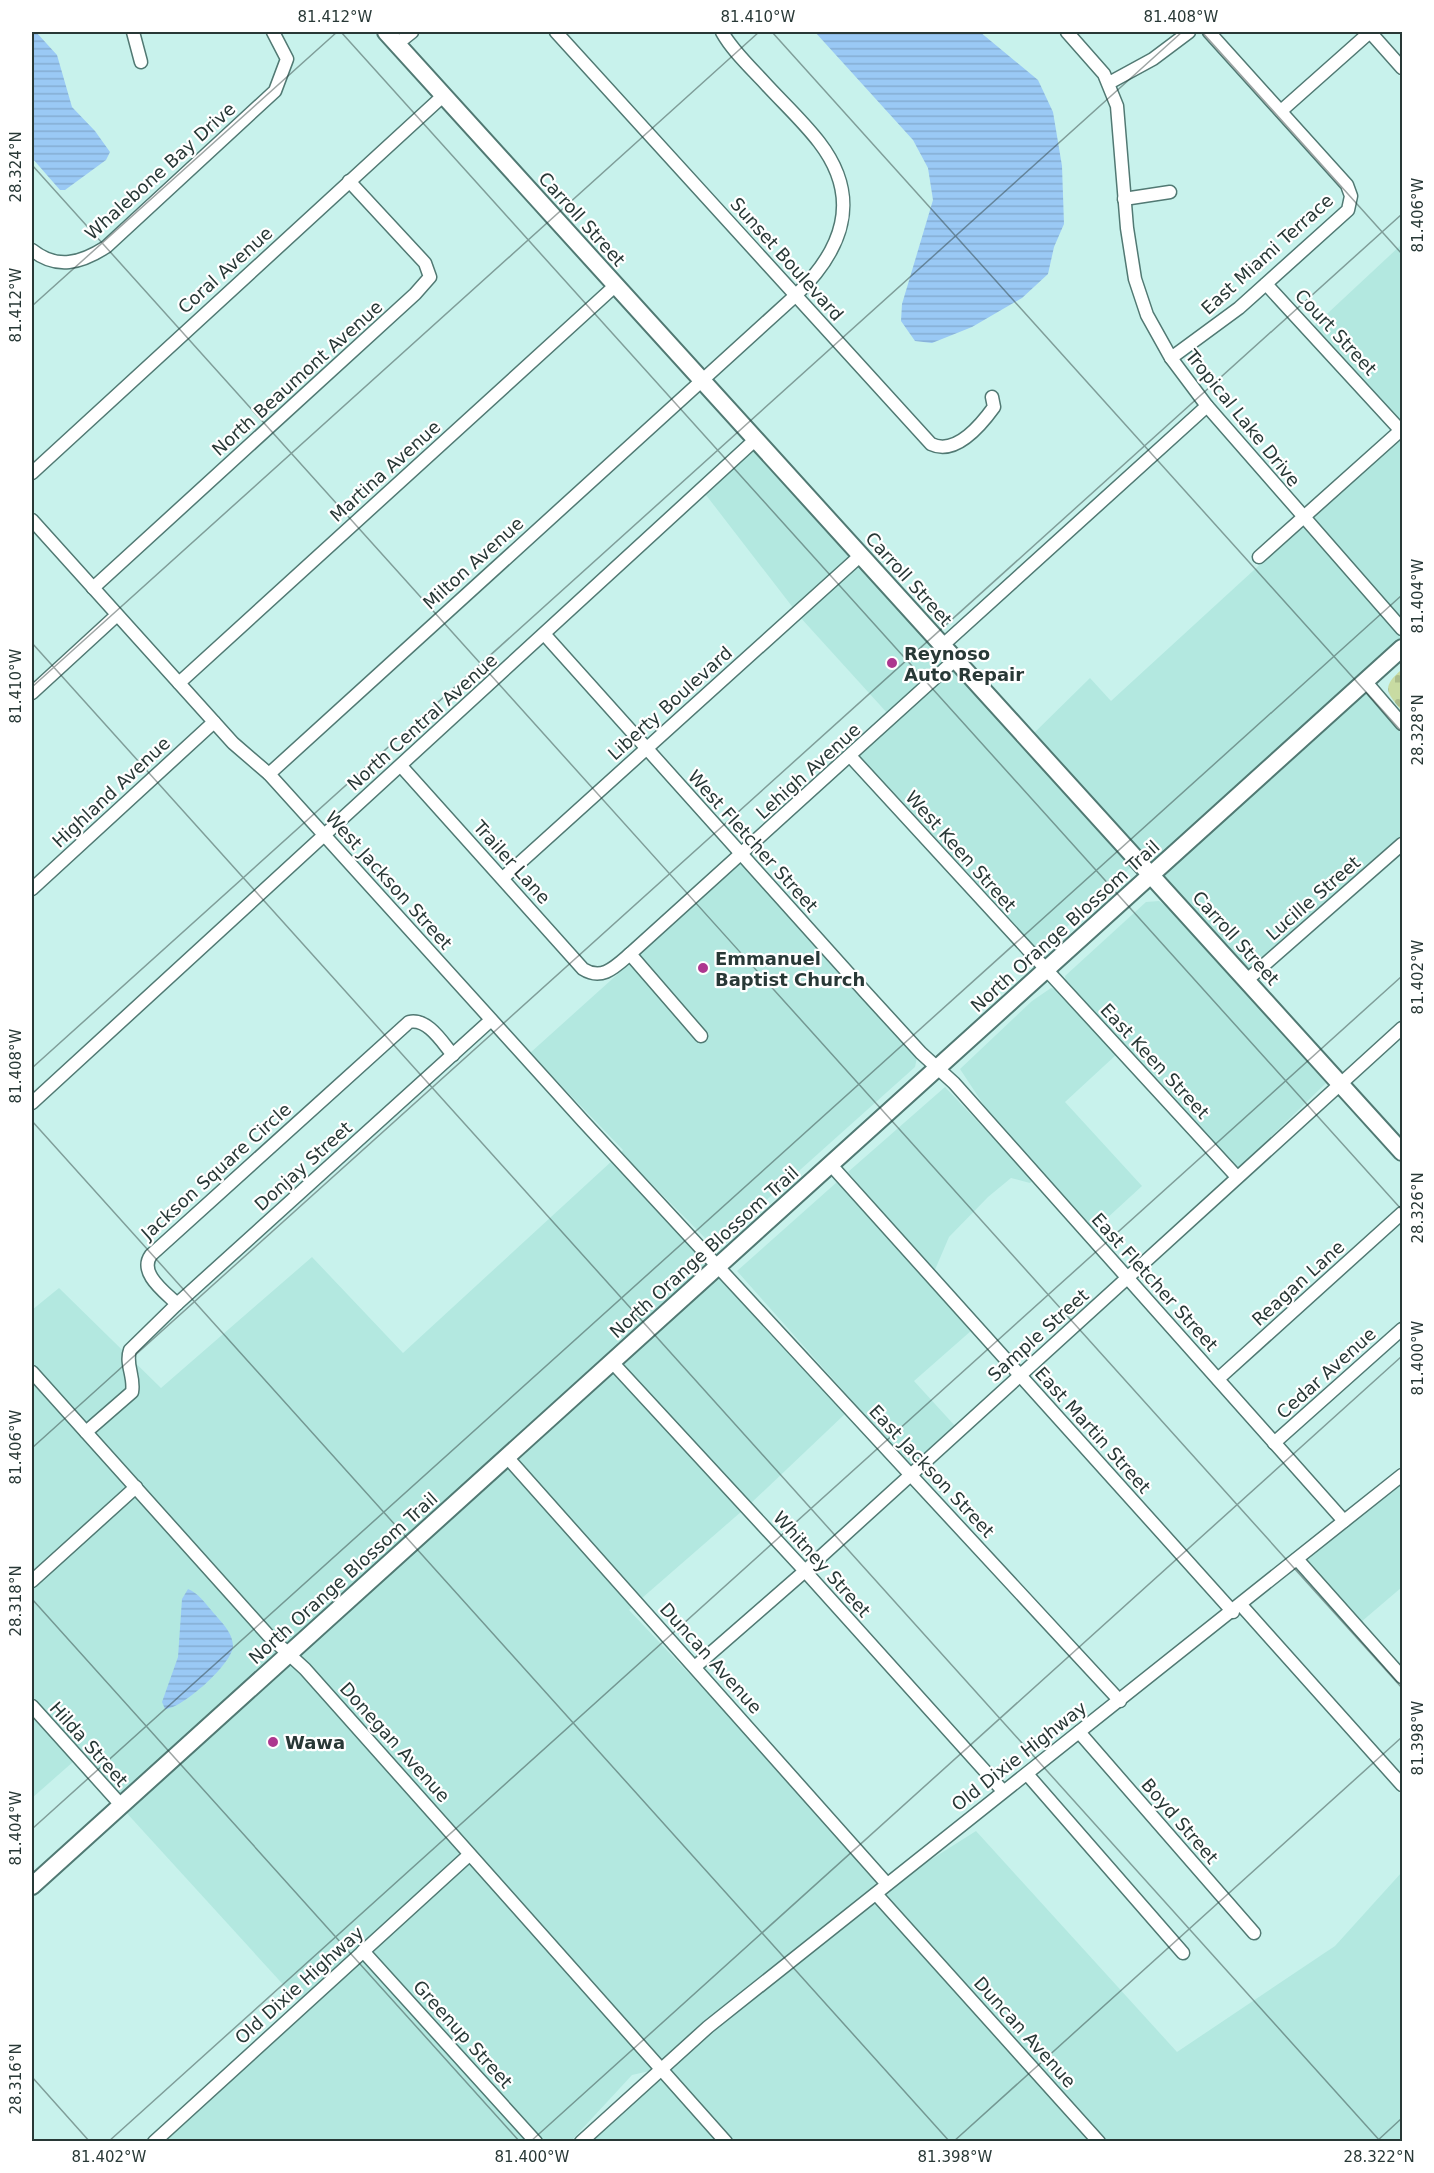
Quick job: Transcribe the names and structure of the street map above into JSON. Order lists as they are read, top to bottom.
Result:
{
  "streets": {
    "main road": ["Carroll Street", "North Orange Blossom Trail"],
    "street": [
      "Whalebone Bay Drive",
      "East Miami Terrace",
      "Sunset Boulevard",
      "Coral Avenue",
      "Court Street",
      "North Beaumont Avenue",
      "Tropical Lake Drive",
      "Martina Avenue",
      "Milton Avenue",
      "Liberty Boulevard",
      "North Central Avenue",
      "Lehigh Avenue",
      "Highland Avenue",
      "West Fletcher Street",
      "West Keen Street",
      "Trailer Lane",
      "West Jackson Street",
      "Lucille Street",
      "East Keen Street",
      "Donjay Street",
      "Jackson Square Circle",
      "East Fletcher Street",
      "Reagan Lane",
      "Sample Street",
      "Cedar Avenue",
      "East Martin Street",
      "East Jackson Street",
      "Whitney Street",
      "Duncan Avenue",
      "Donegan Avenue",
      "Hilda Street",
      "Old Dixie Highway",
      "Boyd Street",
      "Greenup Street"
    ]
  },
  "crossings": [
    ["Carroll Street", "Coral Avenue"],
    ["Carroll Street", "Martina Avenue"],
    ["Carroll Street", "Milton Avenue"],
    ["Carroll Street", "Liberty Boulevard"],
    ["Carroll Street", "North Central Avenue"],
    ["Carroll Street", "Lehigh Avenue"],
    ["Carroll Street", "Lucille Street"],
    ["Carroll Street", "North Orange Blossom Trail"],
    ["Carroll Street", "Sample Street"],
    ["East Miami Terrace", "Court Street"],
    ["East Miami Terrace", "Tropical Lake Drive"],
    ["Coral Avenue", "North Beaumont Avenue"],
    ["North Beaumont Avenue", "West Jackson Street"],
    ["Martina Avenue", "West Jackson Street"],
    ["Milton Avenue", "West Jackson Street"],
    ["Liberty Boulevard", "West Fletcher Street"],
    ["Liberty Boulevard", "Trailer Lane"],
    ["North Central Avenue", "West Fletcher Street"],
    ["North Central Avenue", "Trailer Lane"],
    ["North Central Avenue", "West Jackson Street"],
    ["Lehigh Avenue", "West Fletcher Street"],
    ["Lehigh Avenue", "West Keen Street"],
    ["Lehigh Avenue", "Trailer Lane"],
    ["Highland Avenue", "West Jackson Street"],
    ["West Fletcher Street", "North Orange Blossom Trail"],
    ["West Fletcher Street", "East Fletcher Street"],
    ["West Keen Street", "North Orange Blossom Trail"],
    ["West Keen Street", "East Keen Street"],
    ["West Jackson Street", "North Orange Blossom Trail"],
    ["West Jackson Street", "Donjay Street"],
    ["West Jackson Street", "East Jackson Street"],
    ["North Orange Blossom Trail", "East Keen Street"],
    ["North Orange Blossom Trail", "East Fletcher Street"],
    ["North Orange Blossom Trail", "East Martin Street"],
    ["North Orange Blossom Trail", "East Jackson Street"],
    ["North Orange Blossom Trail", "Whitney Street"],
    ["North Orange Blossom Trail", "Duncan Avenue"],
    ["North Orange Blossom Trail", "Donegan Avenue"],
    ["North Orange Blossom Trail", "Hilda Street"],
    ["East Keen Street", "Sample Street"],
    ["Donjay Street", "Jackson Square Circle"],
    ["East Fletcher Street", "Reagan Lane"],
    ["East Fletcher Street", "Sample Street"],
    ["East Fletcher Street", "Cedar Avenue"],
    ["East Fletcher Street", "Old Dixie Highway"],
    ["Sample Street", "East Martin Street"],
    ["Sample Street", "East Jackson Street"],
    ["Sample Street", "Whitney Street"],
    ["Sample Street", "Duncan Avenue"],
    ["East Martin Street", "Old Dixie Highway"],
    ["East Jackson Street", "Old Dixie Highway"],
    ["Whitney Street", "Old Dixie Highway"],
    ["Duncan Avenue", "Old Dixie Highway"],
    ["Donegan Avenue", "Old Dixie Highway"],
    ["Old Dixie Highway", "Boyd Street"],
    ["Old Dixie Highway", "Greenup Street"]
  ],
  "places": ["Reynoso Auto Repair", "Emmanuel Baptist Church", "Wawa"],
  "coordinates": [
    "81.412°W",
    "81.410°W",
    "81.408°W",
    "28.324°N",
    "81.406°W",
    "81.404°W",
    "28.328°N",
    "81.402°W",
    "28.326°N",
    "81.400°W",
    "28.318°N",
    "81.398°W",
    "28.316°N",
    "28.322°N"
  ]
}
